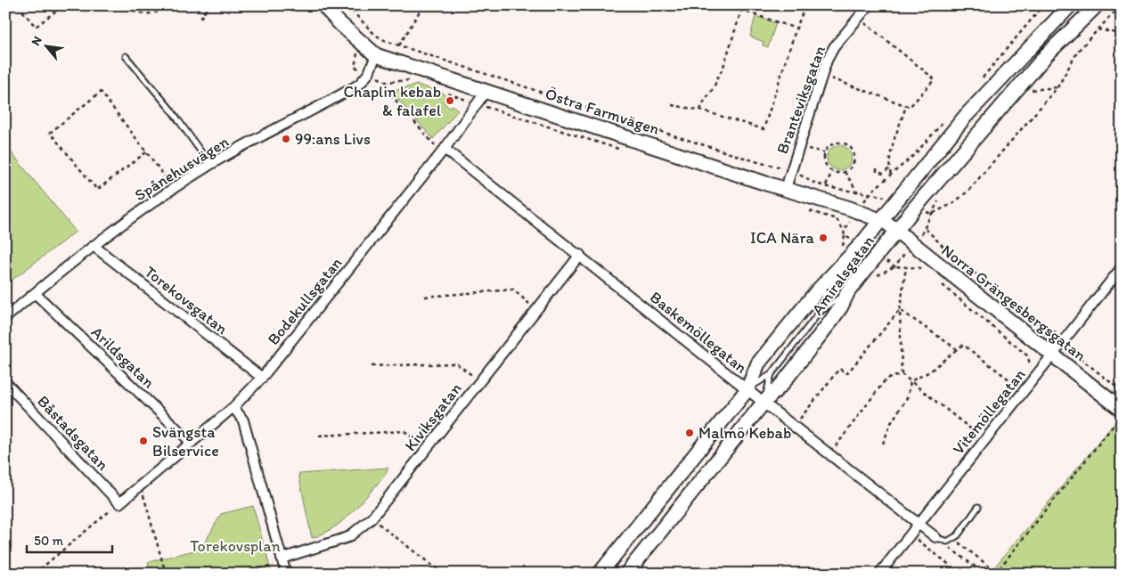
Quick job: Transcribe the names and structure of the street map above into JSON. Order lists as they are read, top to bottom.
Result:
{
  "streets": {
    "main road": ["Östra Farmvägen", "Amiralsgatan", "Norra Grängesbergsgatan"],
    "street": [
      "Branteviksgatan",
      "Spånehusvägen",
      "Torekovsgatan",
      "Bodekullsgatan",
      "Baskemöllegatan",
      "Arildsgatan",
      "Vitemöllegatan",
      "Kiviksgatan",
      "Båstadsgatan"
    ]
  },
  "crossings": [
    ["Branteviksgatan", "Östra Farmvägen"],
    ["Östra Farmvägen", "Spånehusvägen"],
    ["Östra Farmvägen", "Amiralsgatan"],
    ["Östra Farmvägen", "Bodekullsgatan"],
    ["Östra Farmvägen", "Norra Grängesbergsgatan"],
    ["Spånehusvägen", "Torekovsgatan"],
    ["Spånehusvägen", "Arildsgatan"],
    ["Amiralsgatan", "Norra Grängesbergsgatan"],
    ["Amiralsgatan", "Baskemöllegatan"],
    ["Torekovsgatan", "Bodekullsgatan"],
    ["Bodekullsgatan", "Baskemöllegatan"],
    ["Bodekullsgatan", "Arildsgatan"],
    ["Bodekullsgatan", "Båstadsgatan"],
    ["Norra Grängesbergsgatan", "Vitemöllegatan"],
    ["Baskemöllegatan", "Vitemöllegatan"],
    ["Baskemöllegatan", "Kiviksgatan"]
  ],
  "parks": ["Torekovsplan"],
  "places": [
    "Chaplin kebab & falafel",
    "99:ans Livs",
    "ICA Nära",
    "Malmö Kebab",
    "Svängsta Bilservice"
  ],
  "scale_bar": "50 m",
  "north": "top left"
}
